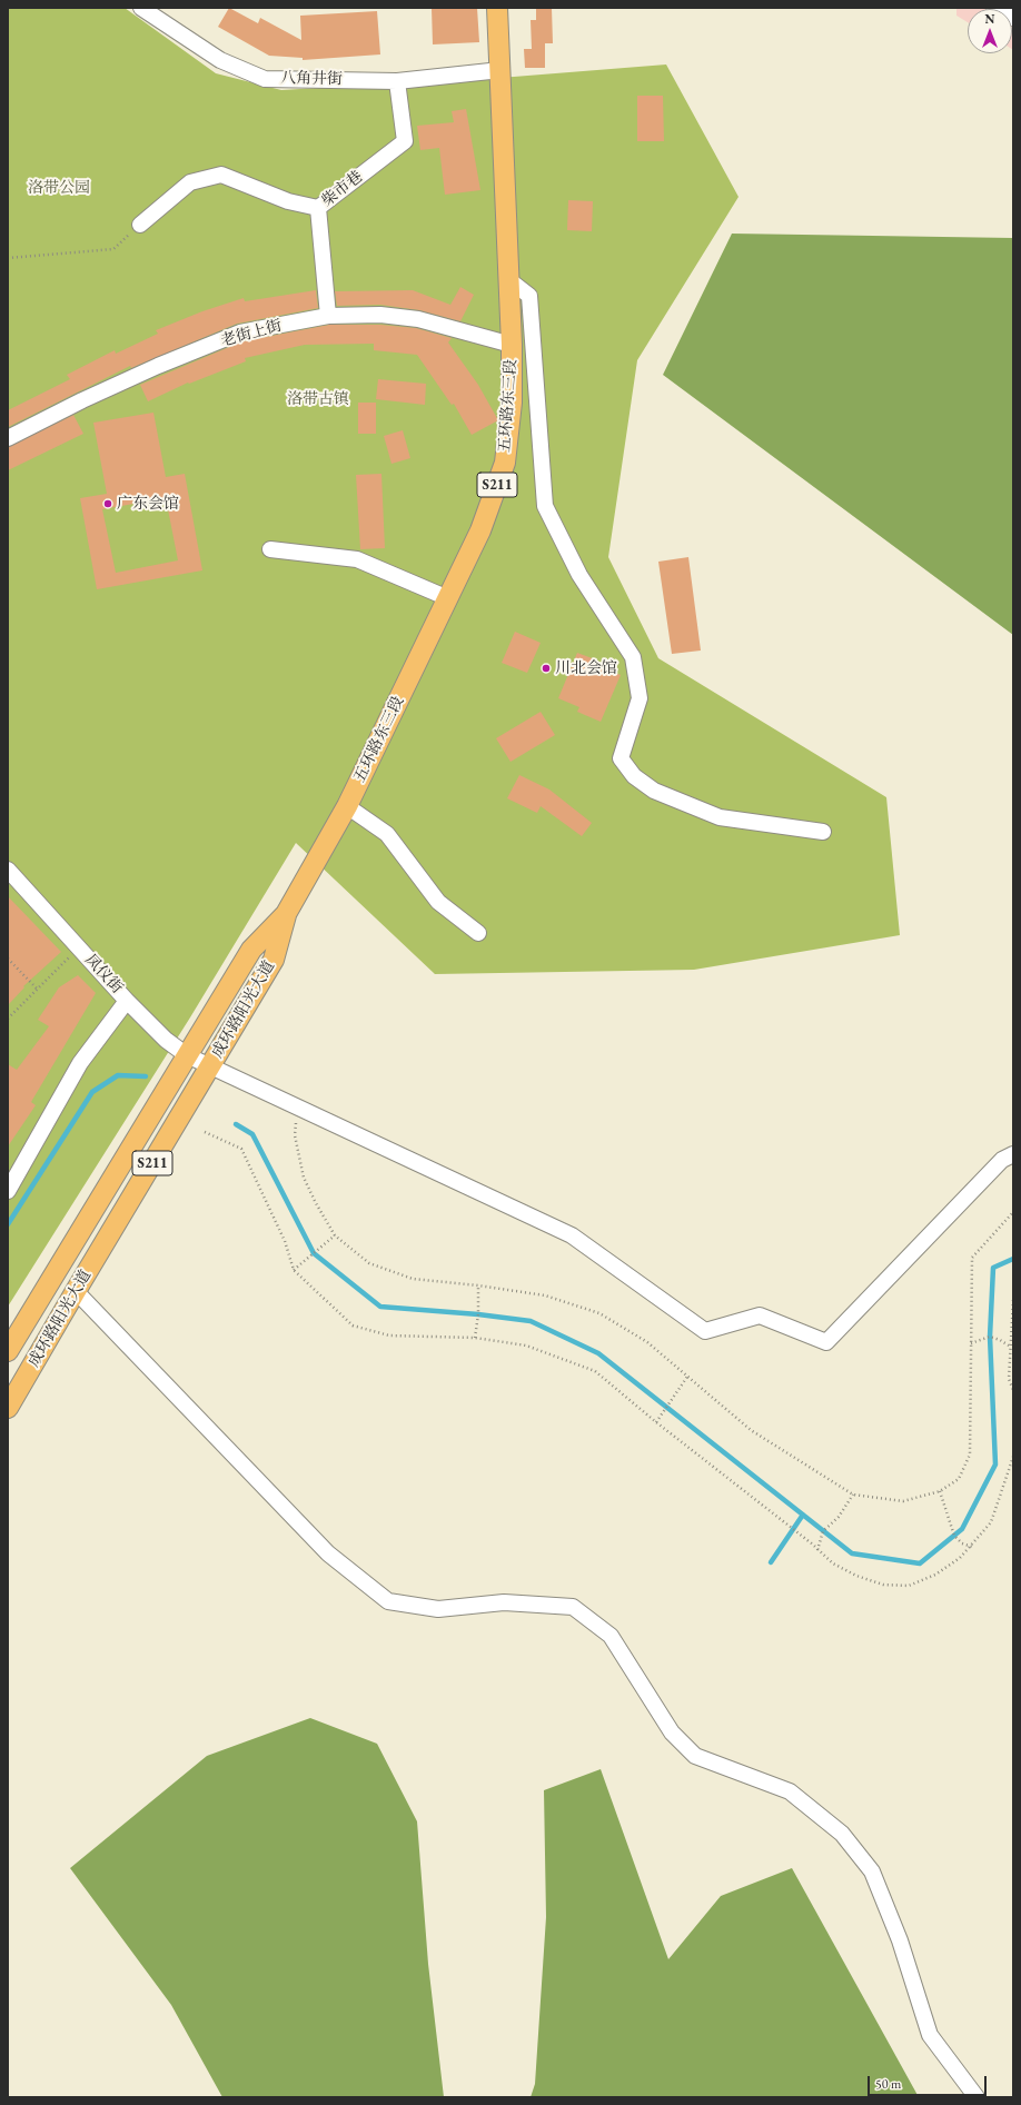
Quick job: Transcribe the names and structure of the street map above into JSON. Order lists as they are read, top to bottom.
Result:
{
  "streets": {
    "main road": ["五环路东三段", "S211", "成环路阳光大道"],
    "street": [
      "八角井街",
      "柴市巷",
      "老街上街",
      "凤仪街"
    ]
  },
  "crossings": [
    ["八角井街", "柴市巷"],
    ["八角井街", "五环路东三段"],
    ["柴市巷", "老街上街"],
    ["老街上街", "五环路东三段"],
    ["五环路东三段", "成环路阳光大道"],
    ["凤仪街", "成环路阳光大道"]
  ],
  "parks": ["洛带公园", "洛带古镇"],
  "places": ["广东会馆", "川北会馆"],
  "scale_bar": "50 m",
  "north": "top"
}
